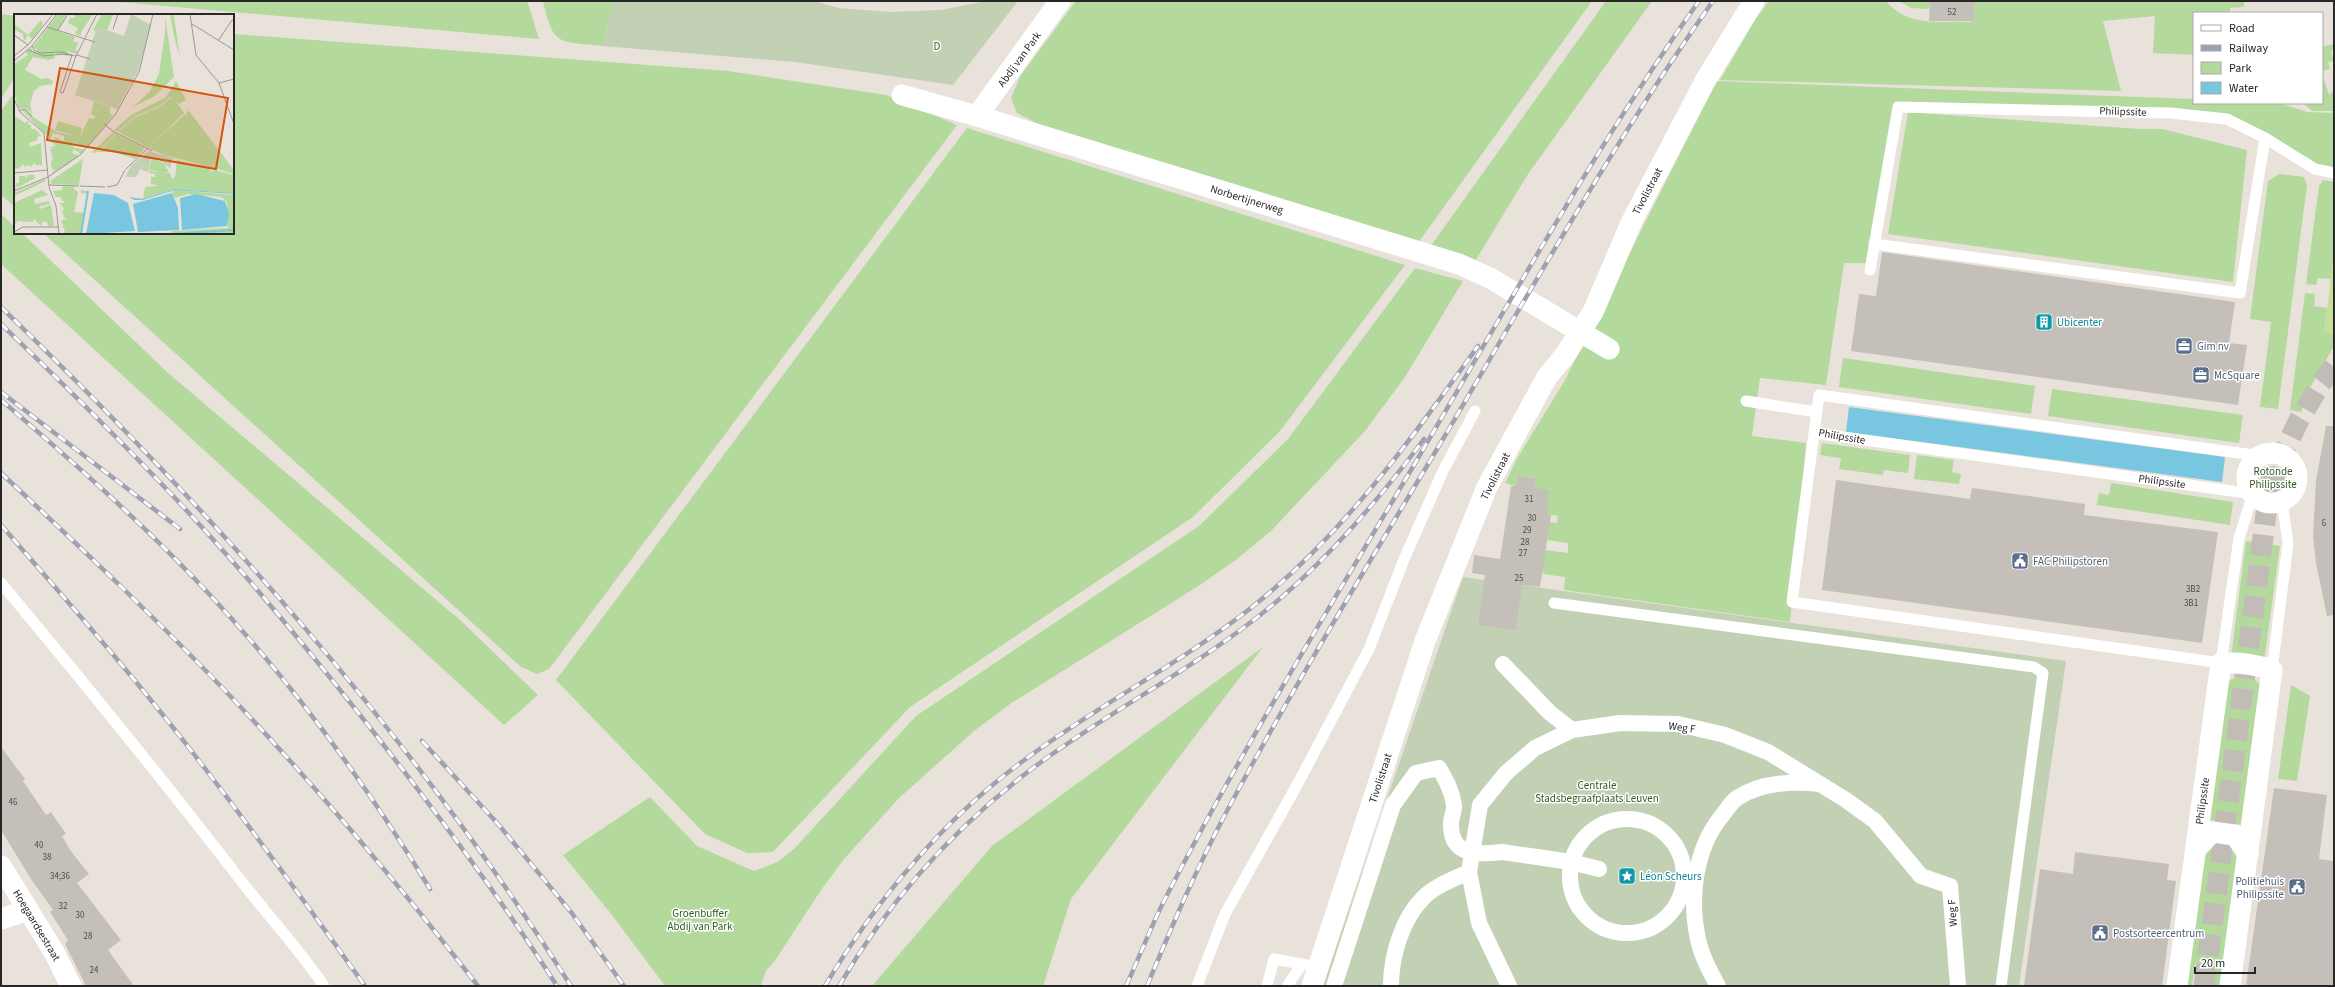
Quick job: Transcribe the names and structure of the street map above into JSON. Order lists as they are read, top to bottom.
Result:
{
  "streets": {
    "street": [
      "Abdij van Park",
      "Philipssite",
      "Tivolistraat",
      "Norbertijnerweg",
      "Weg F",
      "Hoegaardsestraat"
    ]
  },
  "crossings": [
    ["Abdij van Park", "Norbertijnerweg"],
    ["Tivolistraat", "Norbertijnerweg"]
  ],
  "parks": [
    "D",
    "Rotonde Philipssite",
    "Centrale Stadsbegraafplaats Leuven",
    "Groenbuffer Abdij van Park"
  ],
  "places": {
    "building": ["Ubicenter"],
    "office": ["Gim nv", "McSquare"],
    "public building": ["FAC Philipstoren", "Politiehuis Philipssite", "Postsorteercentrum"],
    "place": ["Léon Scheurs"]
  },
  "house_numbers": [
    "52",
    "31",
    "30",
    "6",
    "29",
    "28",
    "27",
    "25",
    "3B2",
    "3B1",
    "46",
    "40",
    "38",
    "34;36",
    "32",
    "30",
    "28",
    "24"
  ],
  "legend": [
    "Road",
    "Railway",
    "Park",
    "Water"
  ],
  "scale_bar": "20 m"
}
